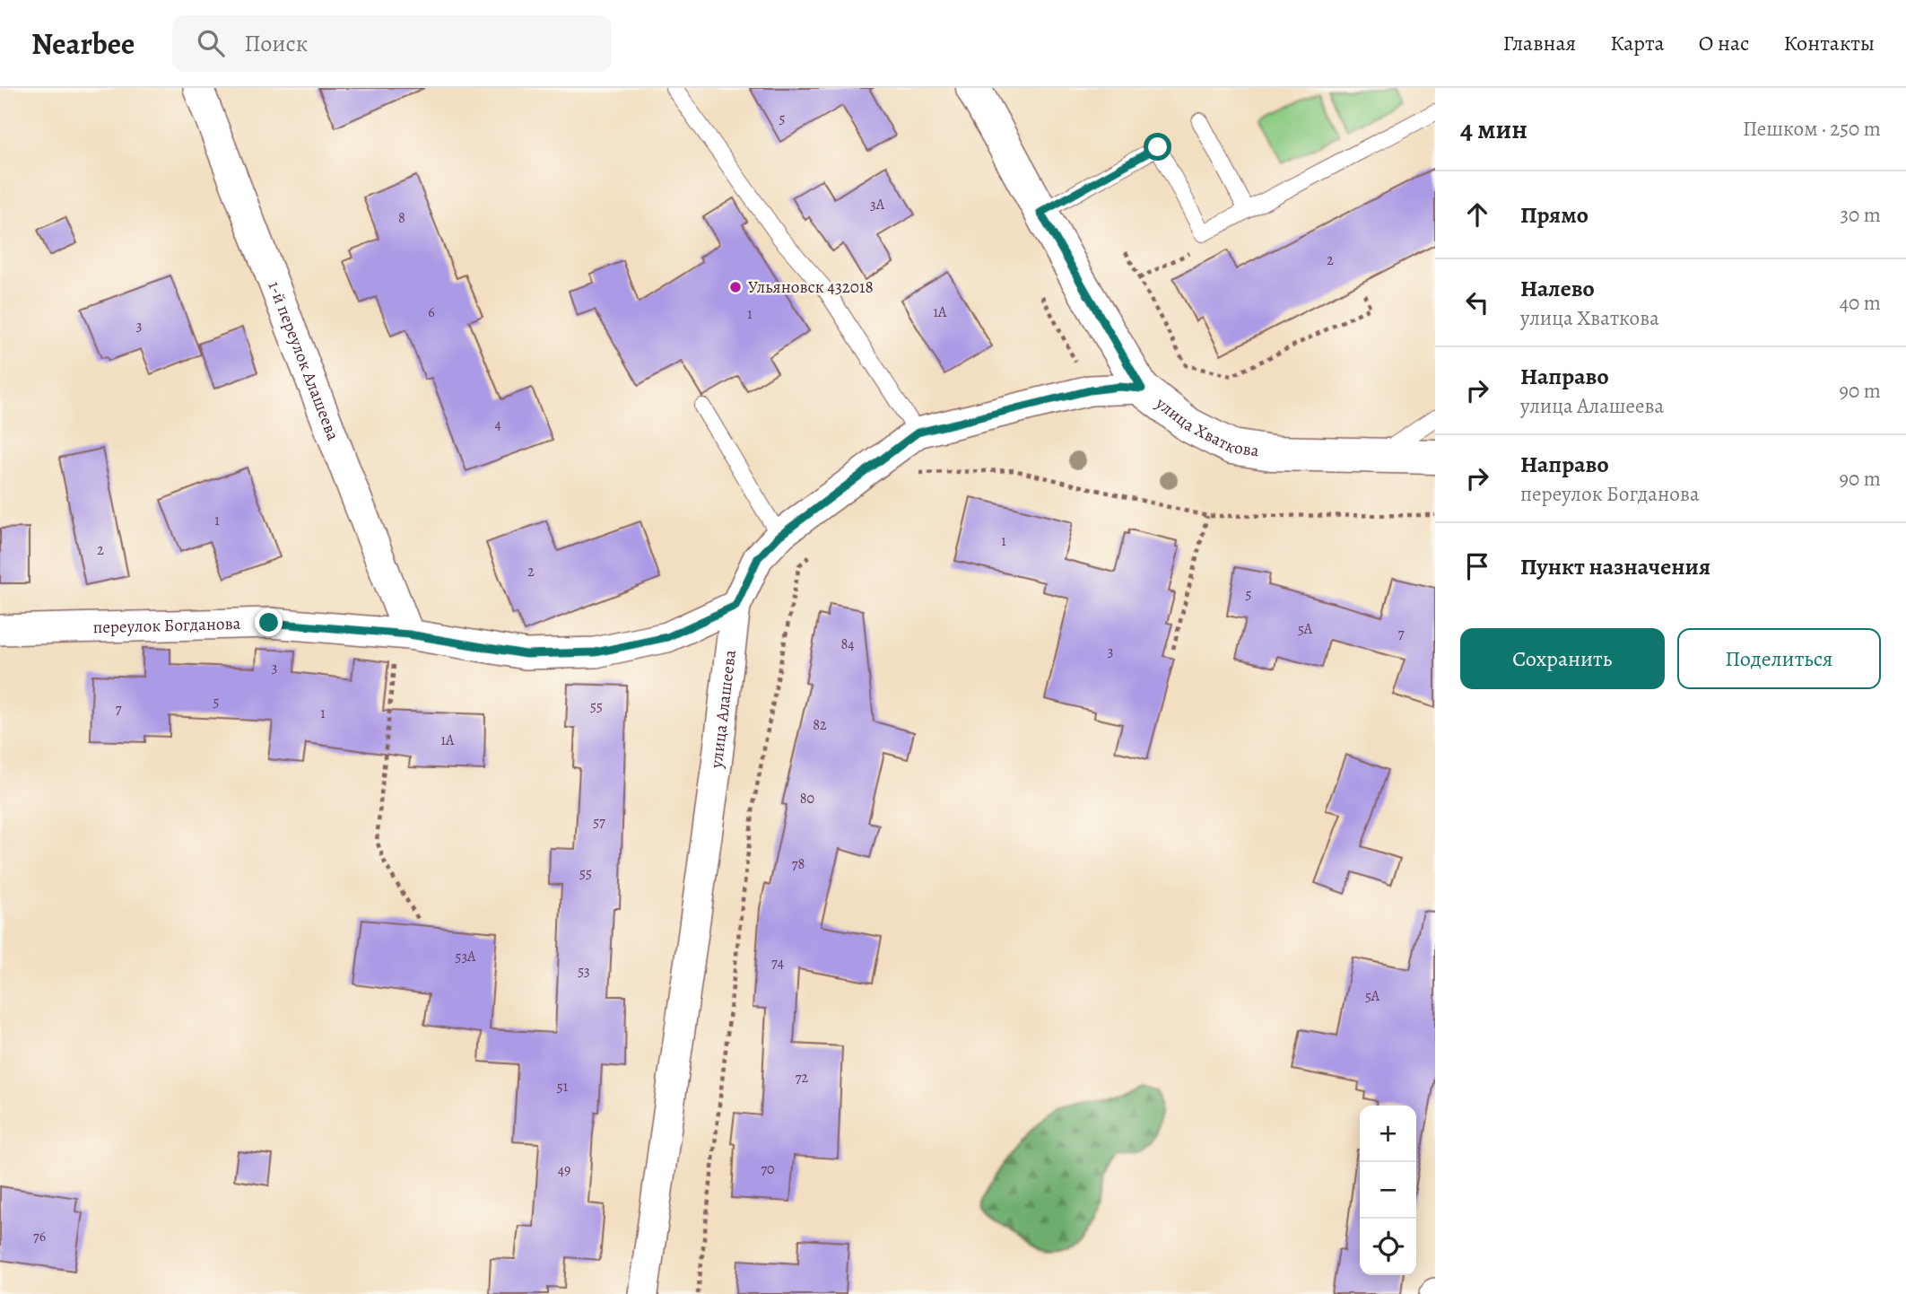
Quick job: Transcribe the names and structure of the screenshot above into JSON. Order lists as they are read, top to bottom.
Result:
{
  "streets": {
    "main road": ["улица Хваткова"],
    "street": ["1-й переулок Алашеева", "переулок Богданова", "улица Алашеева"]
  },
  "crossings": [
    ["1-й переулок Алашеева", "переулок Богданова"],
    ["улица Хваткова", "улица Алашеева"],
    ["переулок Богданова", "улица Алашеева"]
  ],
  "places": ["Ульяновск 432018"],
  "house_numbers": [
    "5",
    "3А",
    "8",
    "2",
    "6",
    "1А",
    "1",
    "3",
    "4",
    "1",
    "1",
    "2",
    "2",
    "5",
    "5А",
    "7",
    "84",
    "3",
    "3",
    "5",
    "55",
    "7",
    "1",
    "82",
    "1А",
    "80",
    "57",
    "78",
    "55",
    "53А",
    "74",
    "53",
    "5А",
    "72",
    "51",
    "70",
    "49",
    "76"
  ],
  "page": {
    "header": "Nearbee",
    "search": "Поиск",
    "nav": [
      "Главная",
      "Карта",
      "О нас",
      "Контакты"
    ],
    "heading": ["4 мин", "Пешком · 250 m"],
    "list": [
      ["Прямо", "30 m"],
      ["Налево", "улица Хваткова", "40 m"],
      ["Направо", "улица Алашеева", "90 m"],
      ["Направо", "переулок Богданова", "90 m"],
      "Пункт назначения"
    ],
    "buttons": ["Сохранить", "Поделиться"],
    "map_buttons": ["+", "−"]
  }
}
